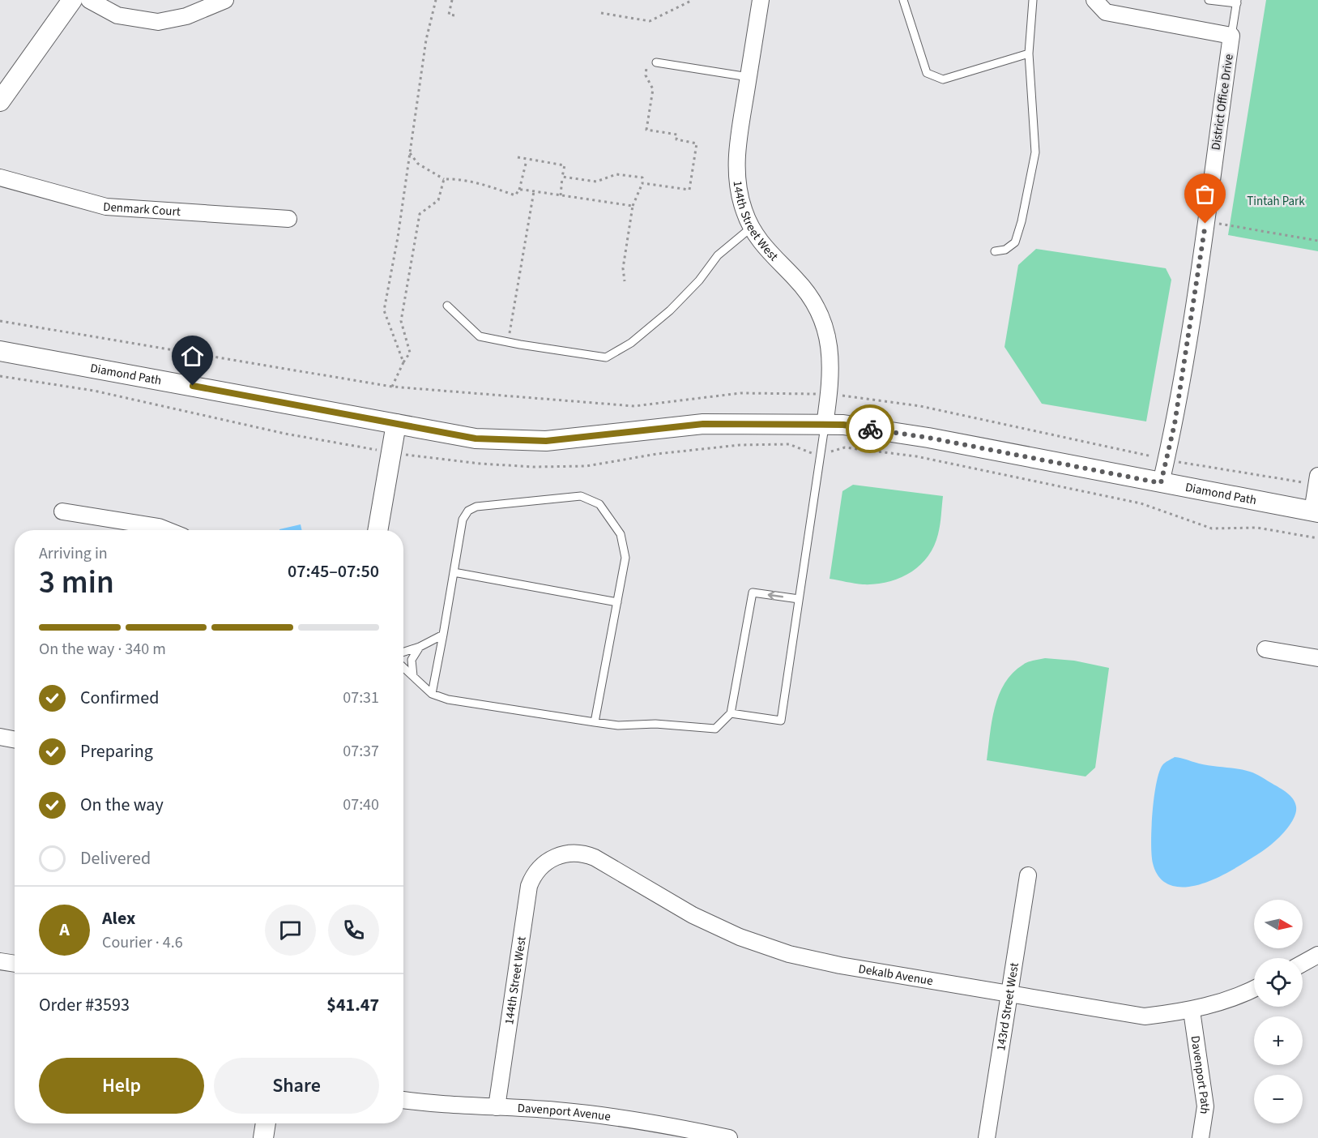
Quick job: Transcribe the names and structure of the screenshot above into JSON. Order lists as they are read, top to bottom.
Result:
{
  "streets": {
    "street": [
      "District Office Drive",
      "Denmark Court",
      "144th Street West",
      "Diamond Path",
      "Dekalb Avenue",
      "143rd Street West",
      "Davenport Path",
      "Davenport Avenue"
    ]
  },
  "crossings": [
    ["District Office Drive", "Diamond Path"],
    ["144th Street West", "Diamond Path"],
    ["144th Street West", "Dekalb Avenue"],
    ["144th Street West", "Davenport Avenue"],
    ["Dekalb Avenue", "143rd Street West"],
    ["Dekalb Avenue", "Davenport Path"]
  ],
  "parks": ["Tintah Park"],
  "north": "right",
  "page": {
    "heading": ["3 min", "Arriving in", "07:45–07:50"],
    "panel": [
      "Alex",
      "Courier · 4.6",
      "Order #3593",
      "$41.47"
    ],
    "bar": "On the way · 340 m",
    "list": [
      ["Confirmed", "07:31"],
      ["Preparing", "07:37"],
      ["On the way", "07:40"],
      "Delivered"
    ],
    "map_buttons": ["+", "−"],
    "round": "A",
    "buttons": ["Help", "Share"]
  }
}
